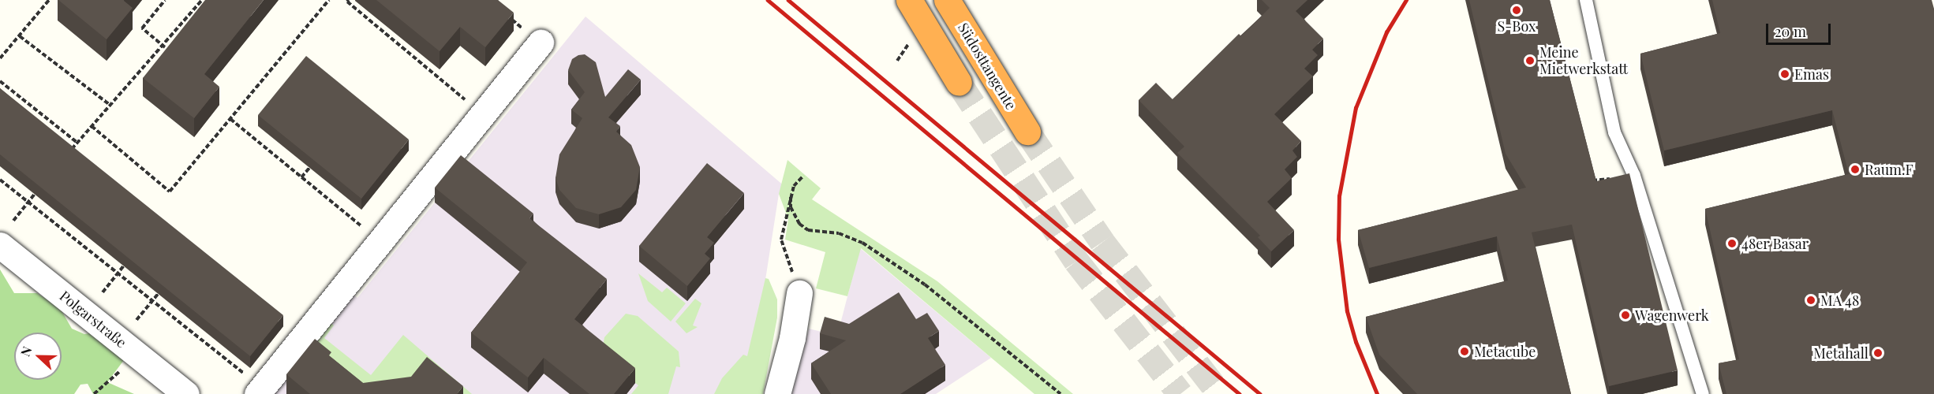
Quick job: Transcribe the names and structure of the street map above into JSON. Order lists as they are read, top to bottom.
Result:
{
  "streets": {
    "highway": ["Südosttangente"],
    "street": ["Polgarstraße"]
  },
  "places": [
    "S-Box",
    "Meine Mietwerkstatt",
    "Emas",
    "Raum.F",
    "48er Basar",
    "MA 48",
    "Wagenwerk",
    "Metacube",
    "Metahall"
  ],
  "scale_bar": "20 m",
  "north": "left"
}
